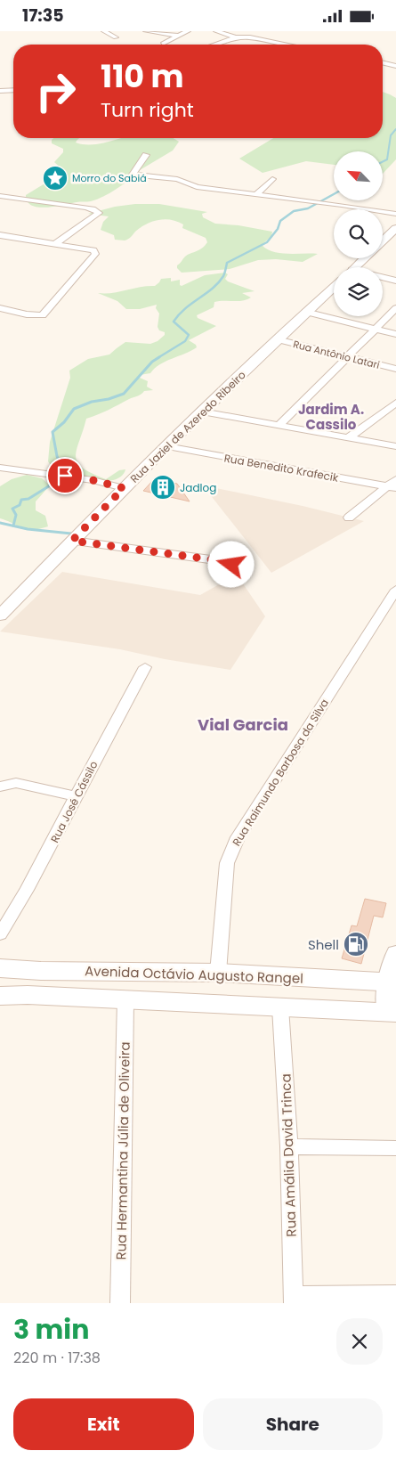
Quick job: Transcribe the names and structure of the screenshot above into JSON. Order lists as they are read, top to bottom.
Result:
{
  "streets": {
    "main road": ["Avenida Octávio Augusto Rangel"],
    "street": [
      "Rua Antônio Latari",
      "Rua Jaziel de Azeredo Ribeiro",
      "Rua Benedito Krafecik",
      "Rua Raimundo Barbosa da Silva",
      "Rua José Cássilo",
      "Rua Hermantina Júlia de Oliveira",
      "Rua Amália David Trinca"
    ]
  },
  "crossings": [
    ["Rua Antônio Latari", "Rua Jaziel de Azeredo Ribeiro"],
    ["Rua Jaziel de Azeredo Ribeiro", "Rua Benedito Krafecik"],
    ["Rua Raimundo Barbosa da Silva", "Avenida Octávio Augusto Rangel"]
  ],
  "districts": ["Jardim A. Cassilo", "Vial Garcia"],
  "places": {
    "place": ["Morro do Sabiá"],
    "building": ["Jadlog"],
    "fuel station": ["Shell"]
  },
  "north": "top left",
  "page": {
    "status": "17:35",
    "turn": ["110 m", "Turn right"],
    "heading": ["3 min", "220 m · 17:38"],
    "buttons": ["Exit", "Share"]
  }
}
